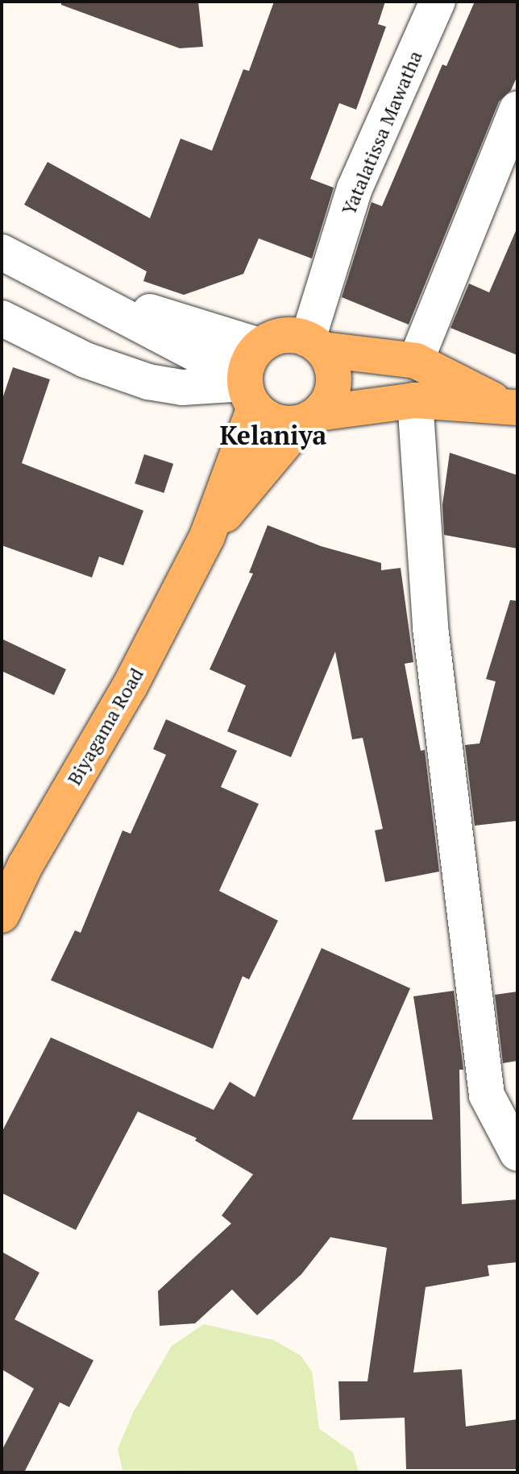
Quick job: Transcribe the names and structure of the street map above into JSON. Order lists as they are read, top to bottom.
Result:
{
  "streets": {
    "main road": ["Biyagama Road"],
    "street": ["Yatalatissa Mawatha"]
  },
  "crossings": [
    ["Yatalatissa Mawatha", "Biyagama Road"]
  ],
  "districts": ["Kelaniya"]
}
